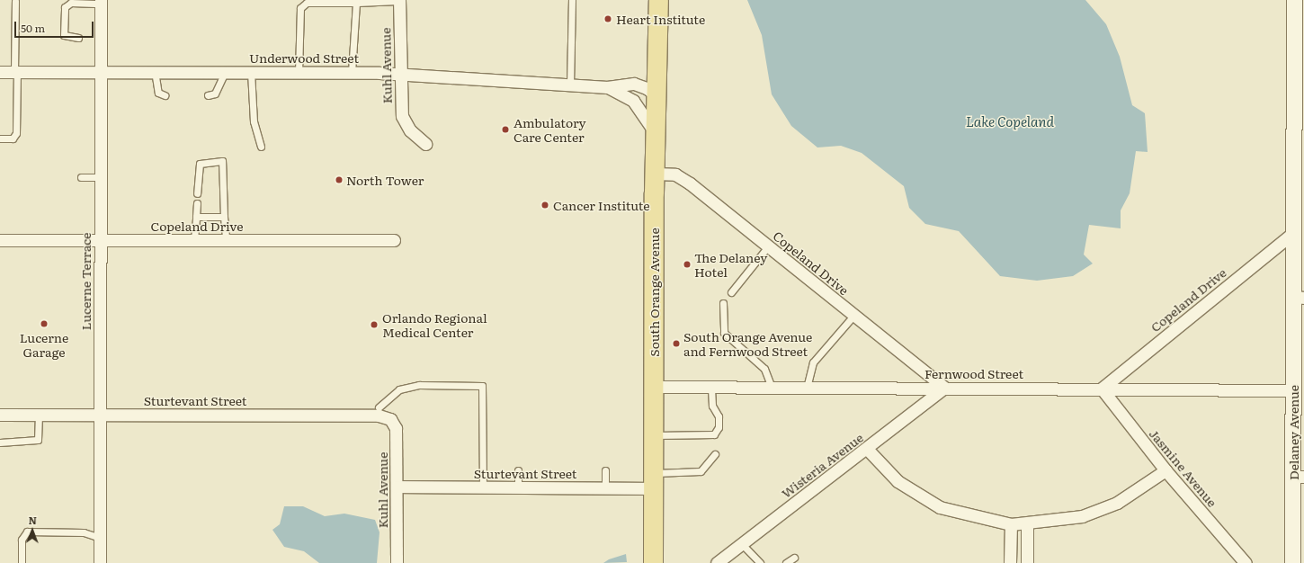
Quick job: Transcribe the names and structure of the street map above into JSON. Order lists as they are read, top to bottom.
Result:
{
  "streets": {
    "main road": ["South Orange Avenue"],
    "street": [
      "Underwood Street",
      "Kuhl Avenue",
      "Copeland Drive",
      "Lucerne Terrace",
      "Fernwood Street",
      "Sturtevant Street",
      "Delaney Avenue",
      "Wisteria Avenue",
      "Jasmine Avenue"
    ]
  },
  "crossings": [
    ["Underwood Street", "Kuhl Avenue"],
    ["Underwood Street", "Lucerne Terrace"],
    ["Underwood Street", "South Orange Avenue"],
    ["Kuhl Avenue", "Sturtevant Street"],
    ["Copeland Drive", "Lucerne Terrace"],
    ["Copeland Drive", "South Orange Avenue"],
    ["Copeland Drive", "Fernwood Street"],
    ["Copeland Drive", "Delaney Avenue"],
    ["Copeland Drive", "Wisteria Avenue"],
    ["Copeland Drive", "Jasmine Avenue"],
    ["Lucerne Terrace", "Sturtevant Street"],
    ["South Orange Avenue", "Fernwood Street"],
    ["South Orange Avenue", "Sturtevant Street"],
    ["Fernwood Street", "Delaney Avenue"],
    ["Fernwood Street", "Wisteria Avenue"],
    ["Fernwood Street", "Jasmine Avenue"]
  ],
  "water": ["Lake Copeland"],
  "places": [
    "Heart Institute",
    "Ambulatory Care Center",
    "North Tower",
    "Cancer Institute",
    "The Delaney Hotel",
    "Lucerne Garage",
    "Orlando Regional Medical Center",
    "South Orange Avenue and Fernwood Street"
  ],
  "scale_bar": "50 m",
  "north": "top"
}
